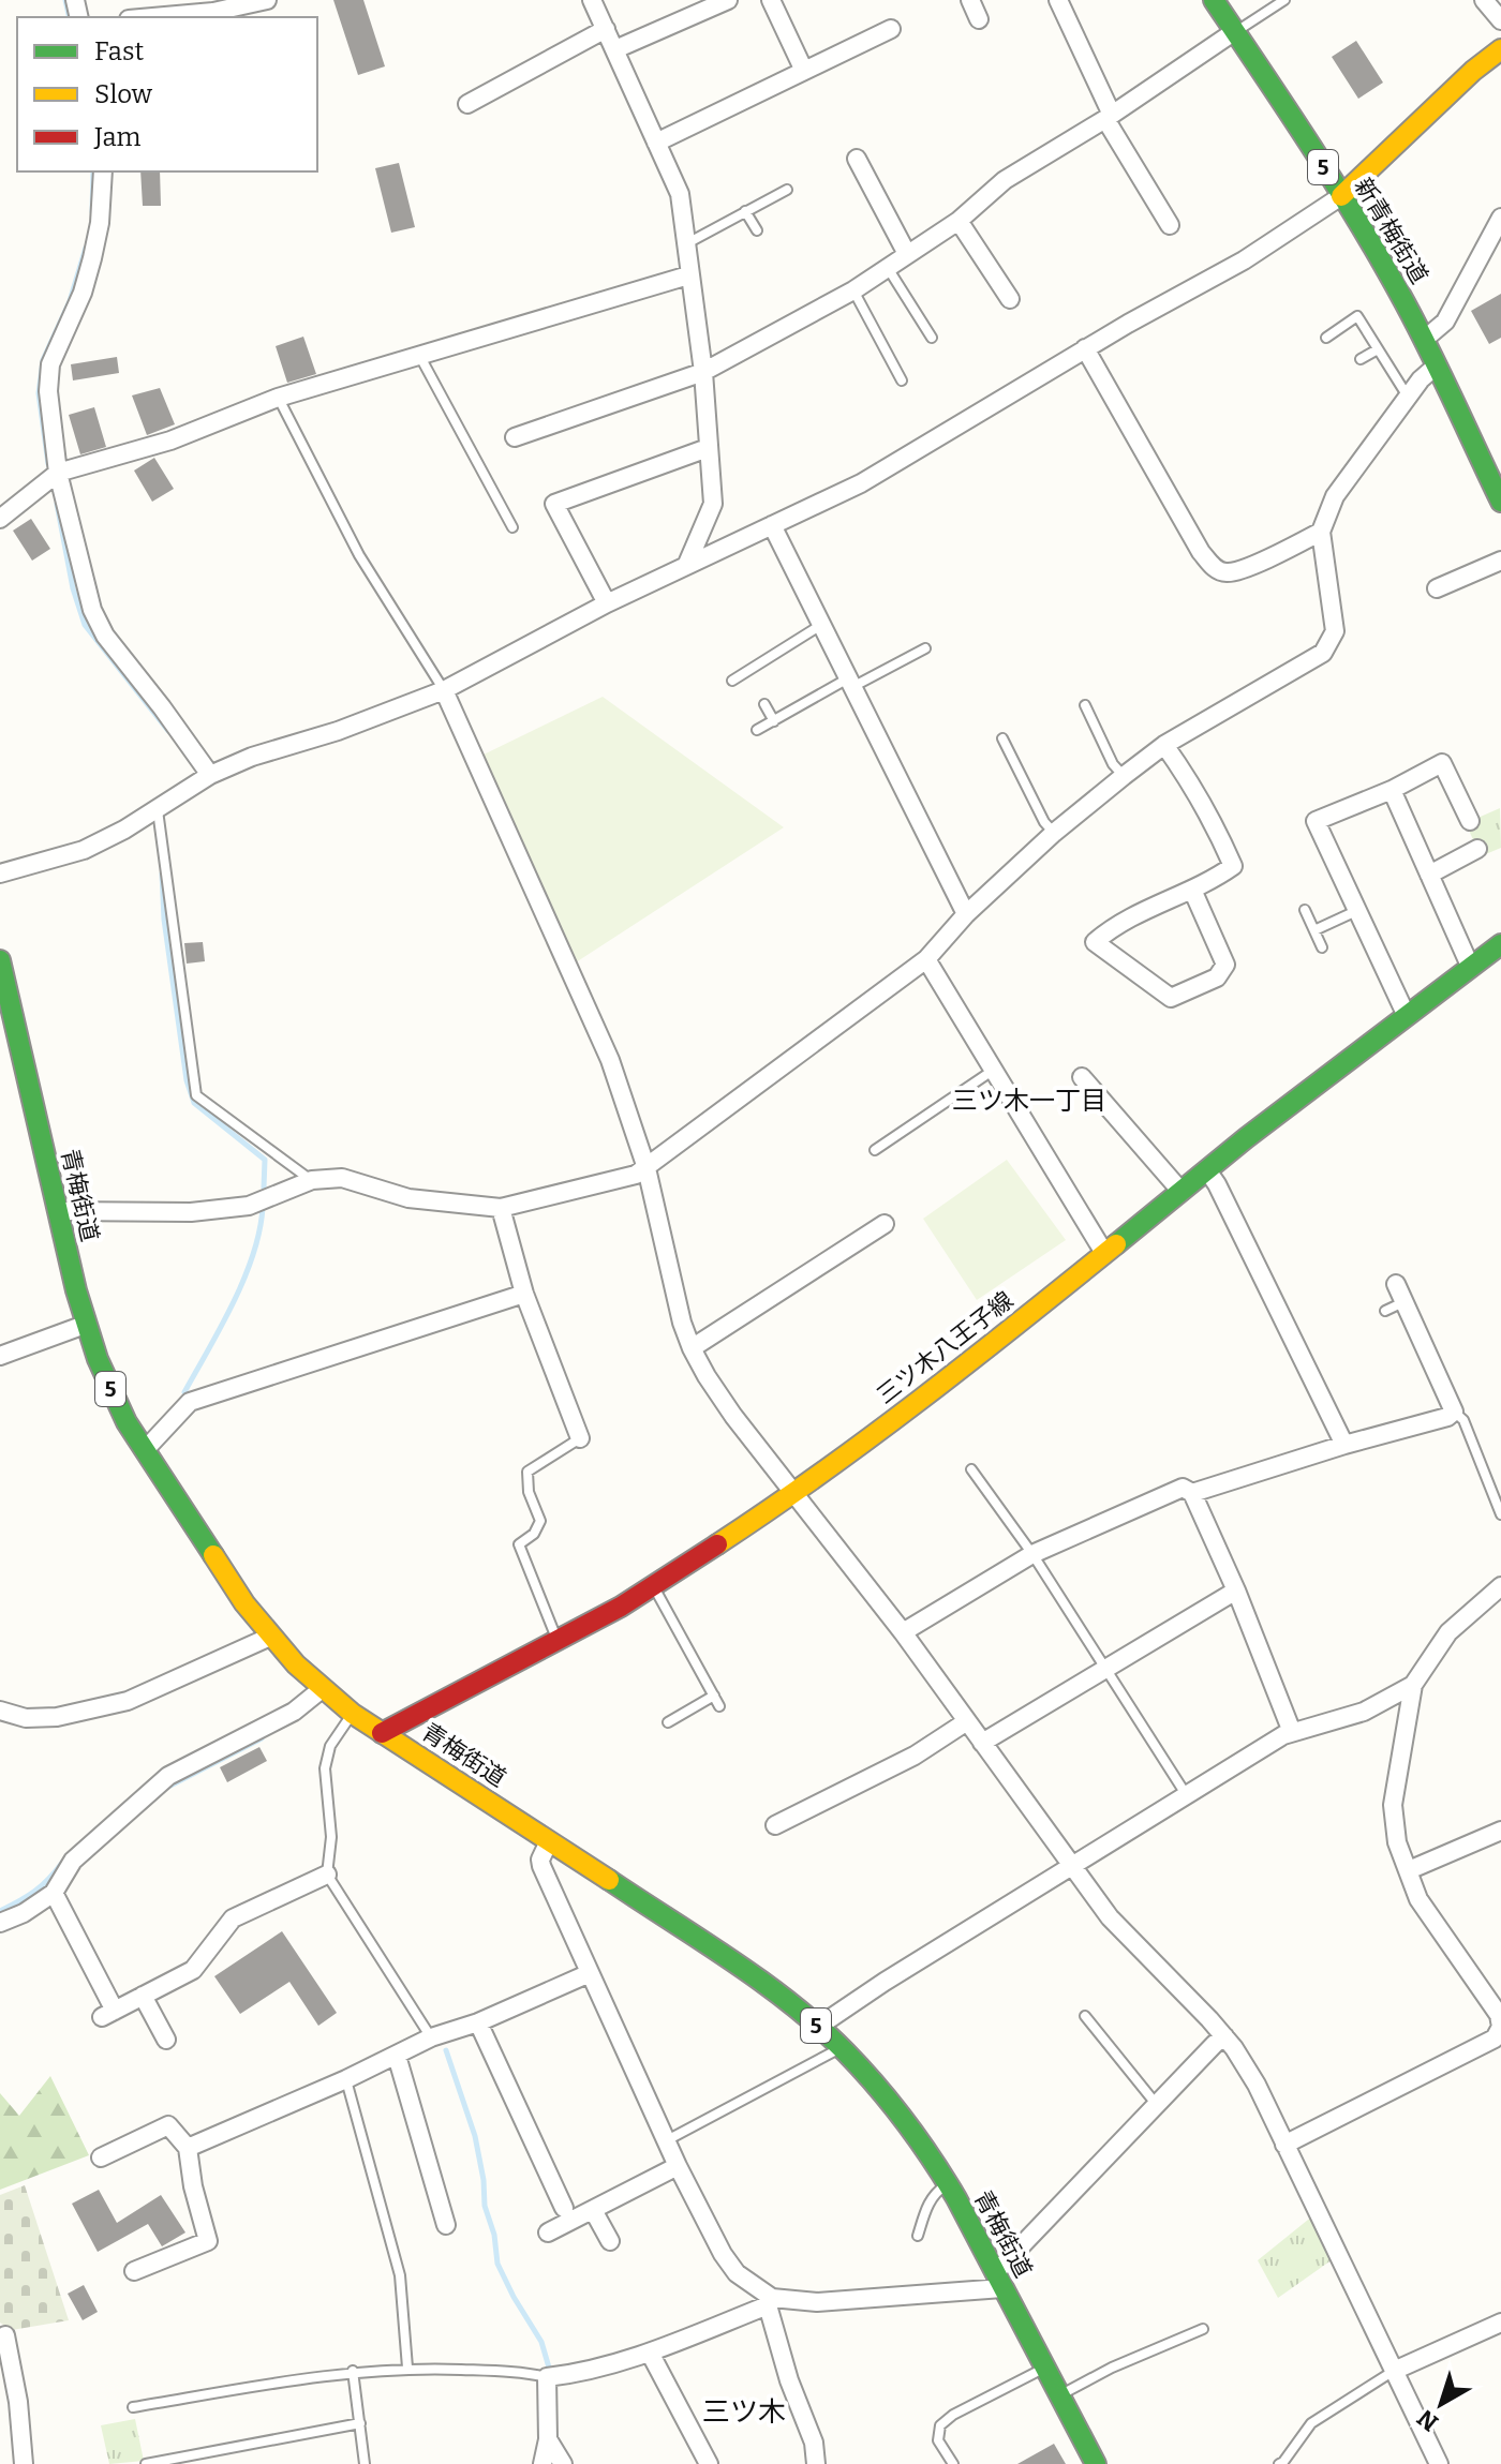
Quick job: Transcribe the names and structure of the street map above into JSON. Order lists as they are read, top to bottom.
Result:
{
  "streets": {
    "main road": [
      "5",
      "新青梅街道",
      "青梅街道",
      "三ツ木八王子線"
    ]
  },
  "crossings": [
    ["青梅街道", "三ツ木八王子線"]
  ],
  "districts": ["三ツ木一丁目", "三ツ木"],
  "legend": ["Fast", "Slow", "Jam"],
  "north": "bottom left"
}
